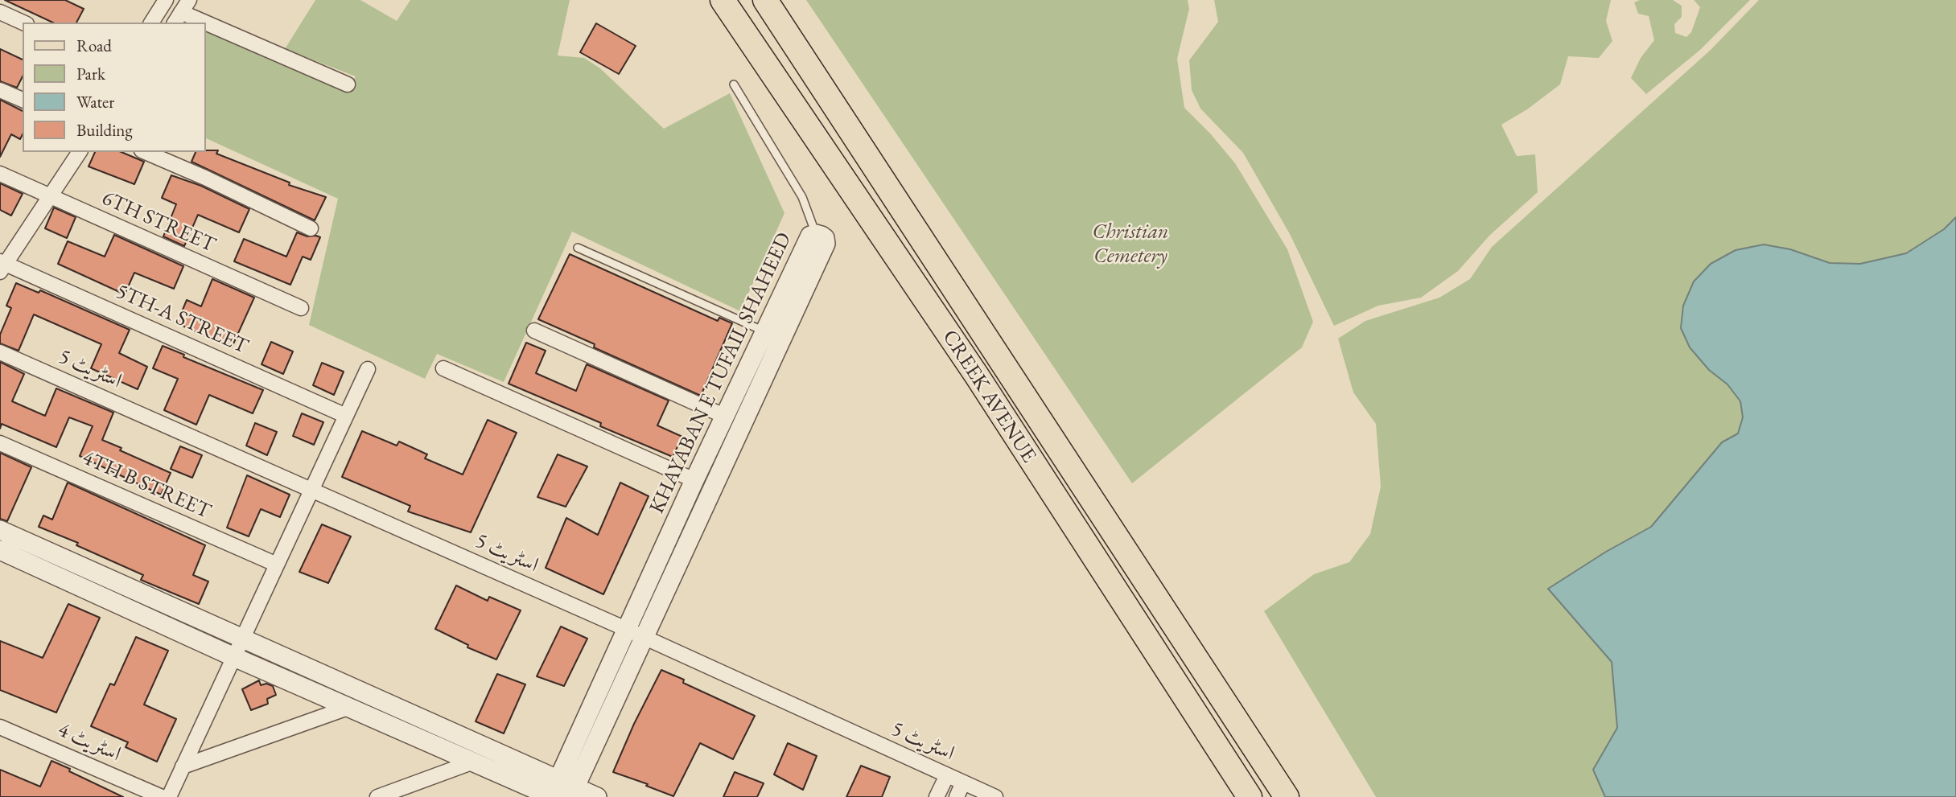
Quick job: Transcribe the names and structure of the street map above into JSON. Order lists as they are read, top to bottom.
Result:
{
  "streets": {
    "main road": ["CREEK AVENUE"],
    "street": [
      "6TH STREET",
      "5TH-A STREET",
      "اسٹریٹ 5",
      "KHAYABAN E TUFAIL SHAHEED",
      "4TH B STREET",
      "اسٹریٹ 4"
    ]
  },
  "crossings": [
    ["اسٹریٹ 5", "KHAYABAN E TUFAIL SHAHEED"]
  ],
  "parks": ["Christian Cemetery"],
  "legend": [
    "Road",
    "Park",
    "Water",
    "Building"
  ]
}
